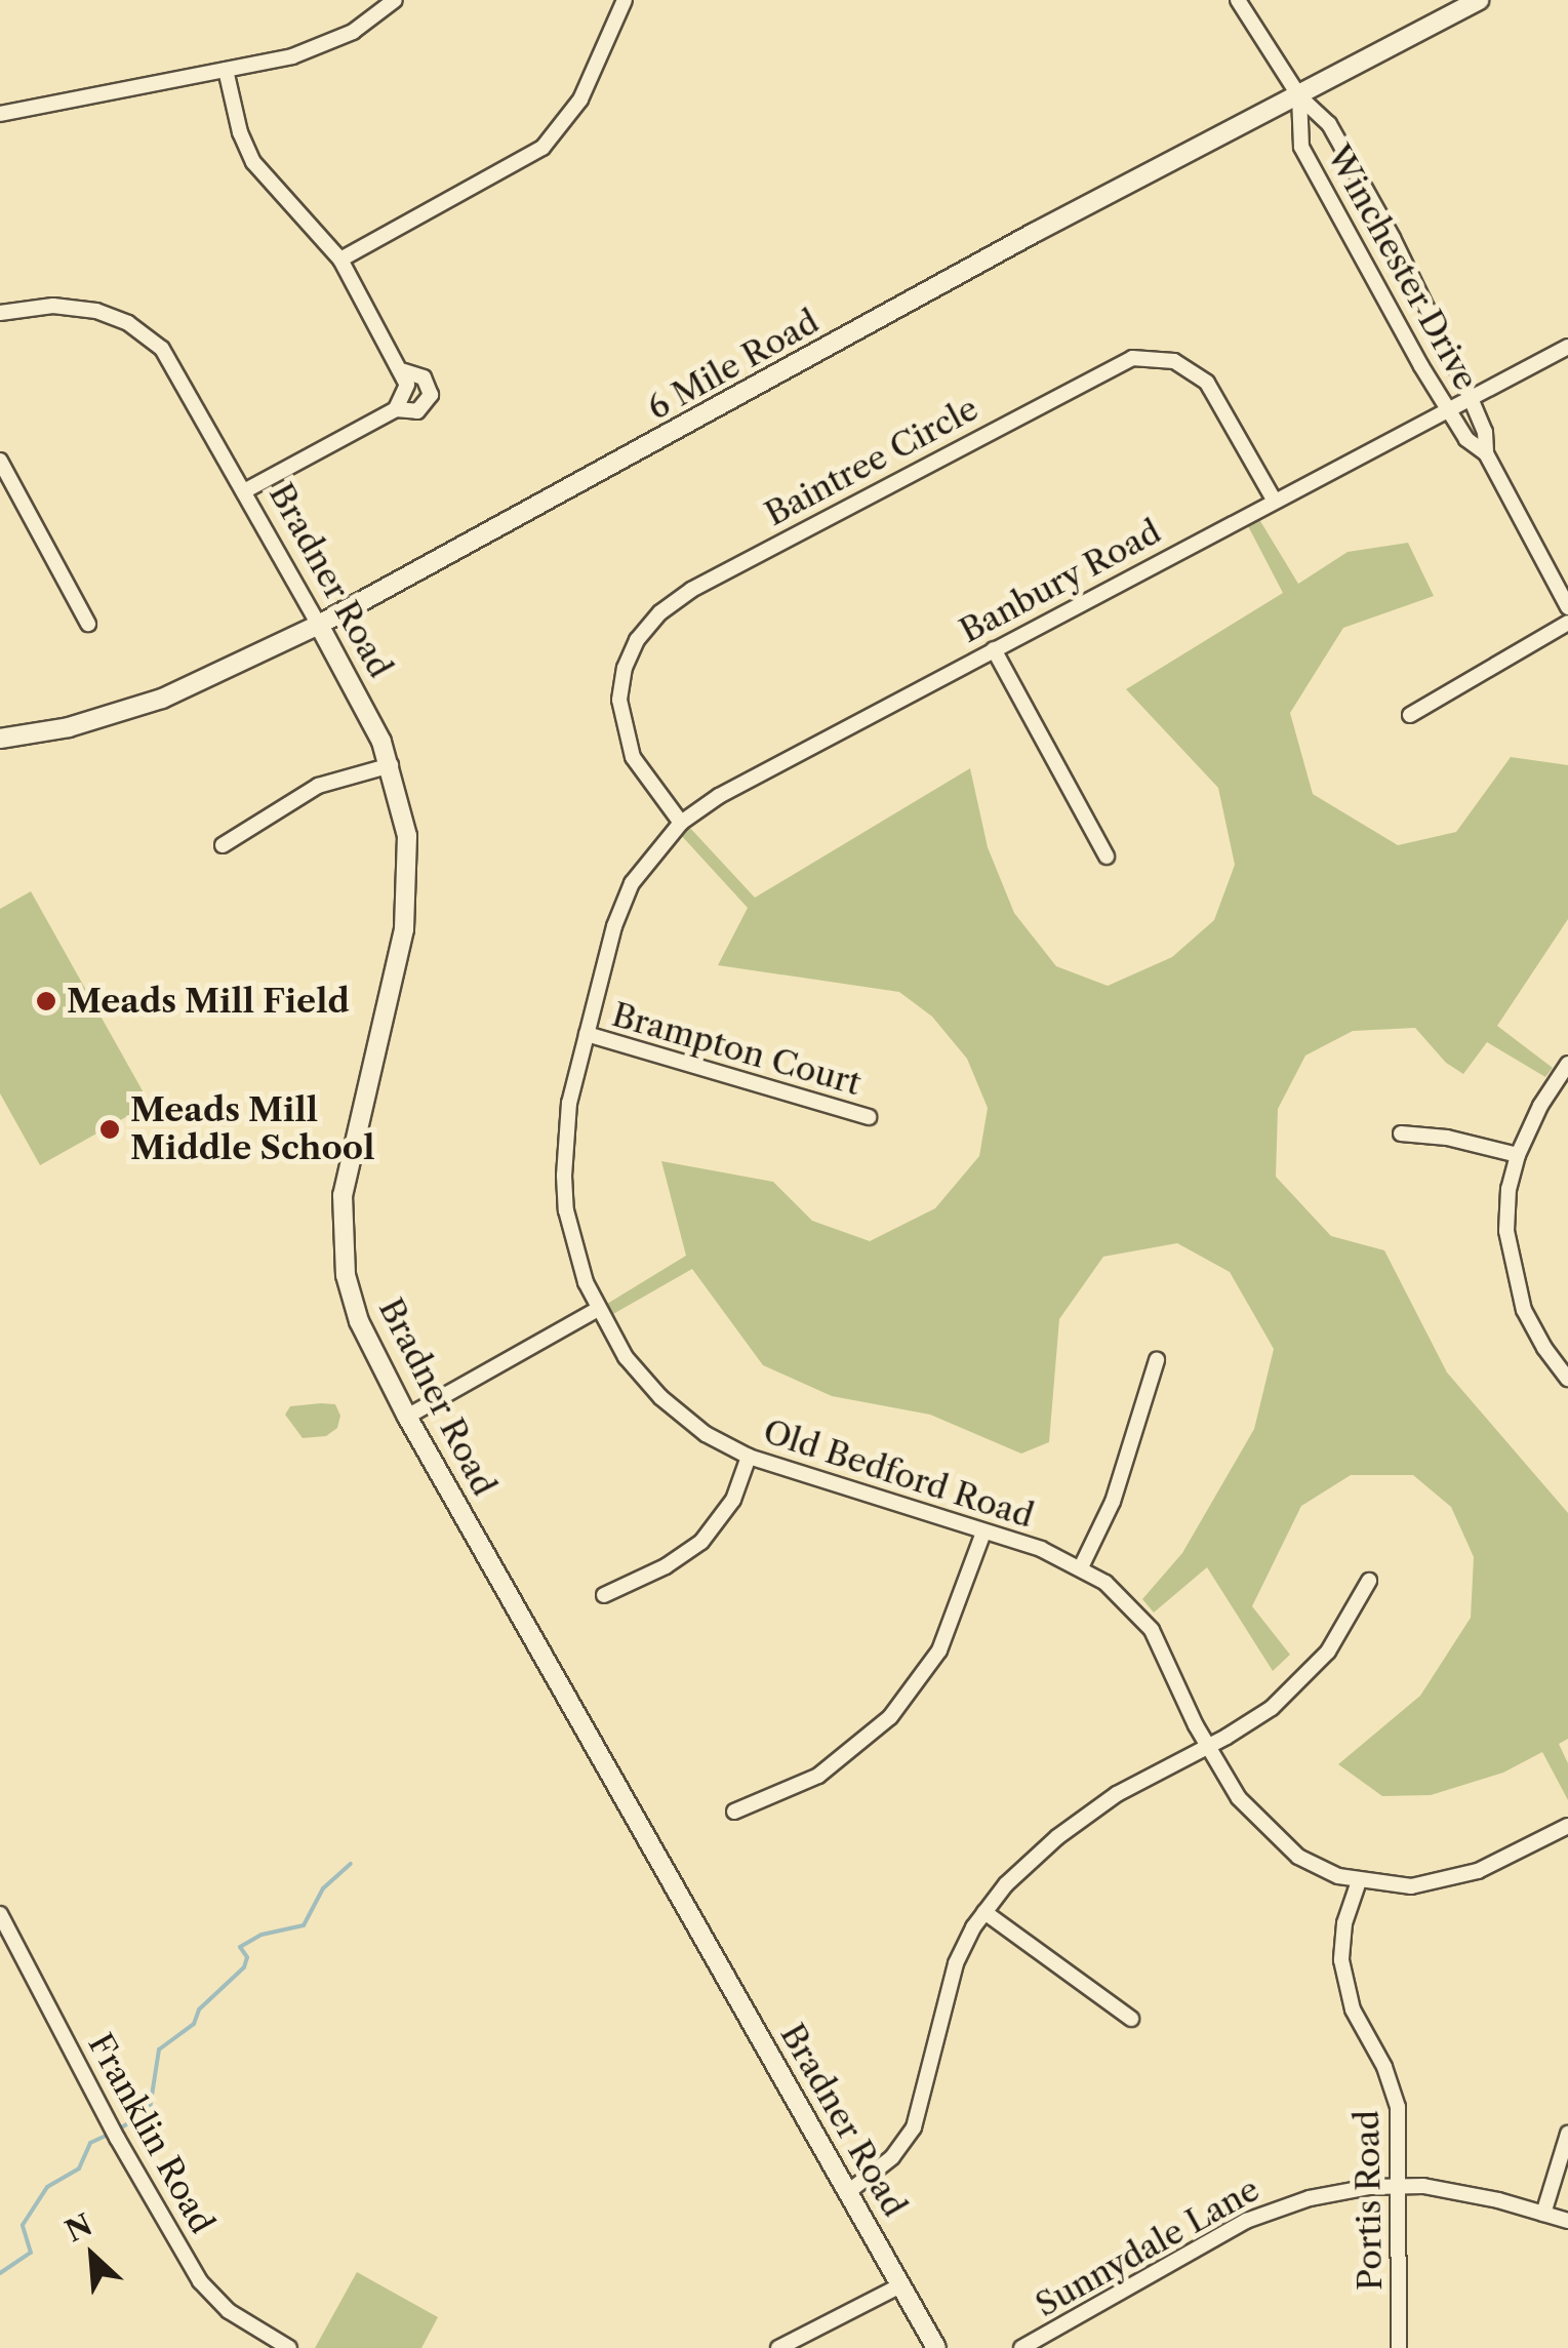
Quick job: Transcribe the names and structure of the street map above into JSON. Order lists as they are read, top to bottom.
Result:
{
  "streets": {
    "street": [
      "Winchester Drive",
      "6 Mile Road",
      "Baintree Circle",
      "Bradner Road",
      "Banbury Road",
      "Brampton Court",
      "Old Bedford Road",
      "Franklin Road",
      "Portis Road",
      "Sunnydale Lane"
    ]
  },
  "crossings": [
    ["Winchester Drive", "6 Mile Road"],
    ["Winchester Drive", "Banbury Road"],
    ["6 Mile Road", "Bradner Road"],
    ["Baintree Circle", "Banbury Road"],
    ["Baintree Circle", "Old Bedford Road"],
    ["Banbury Road", "Old Bedford Road"],
    ["Brampton Court", "Old Bedford Road"],
    ["Old Bedford Road", "Portis Road"],
    ["Portis Road", "Sunnydale Lane"]
  ],
  "places": ["Meads Mill Field", "Meads Mill Middle School"],
  "north": "top left"
}
